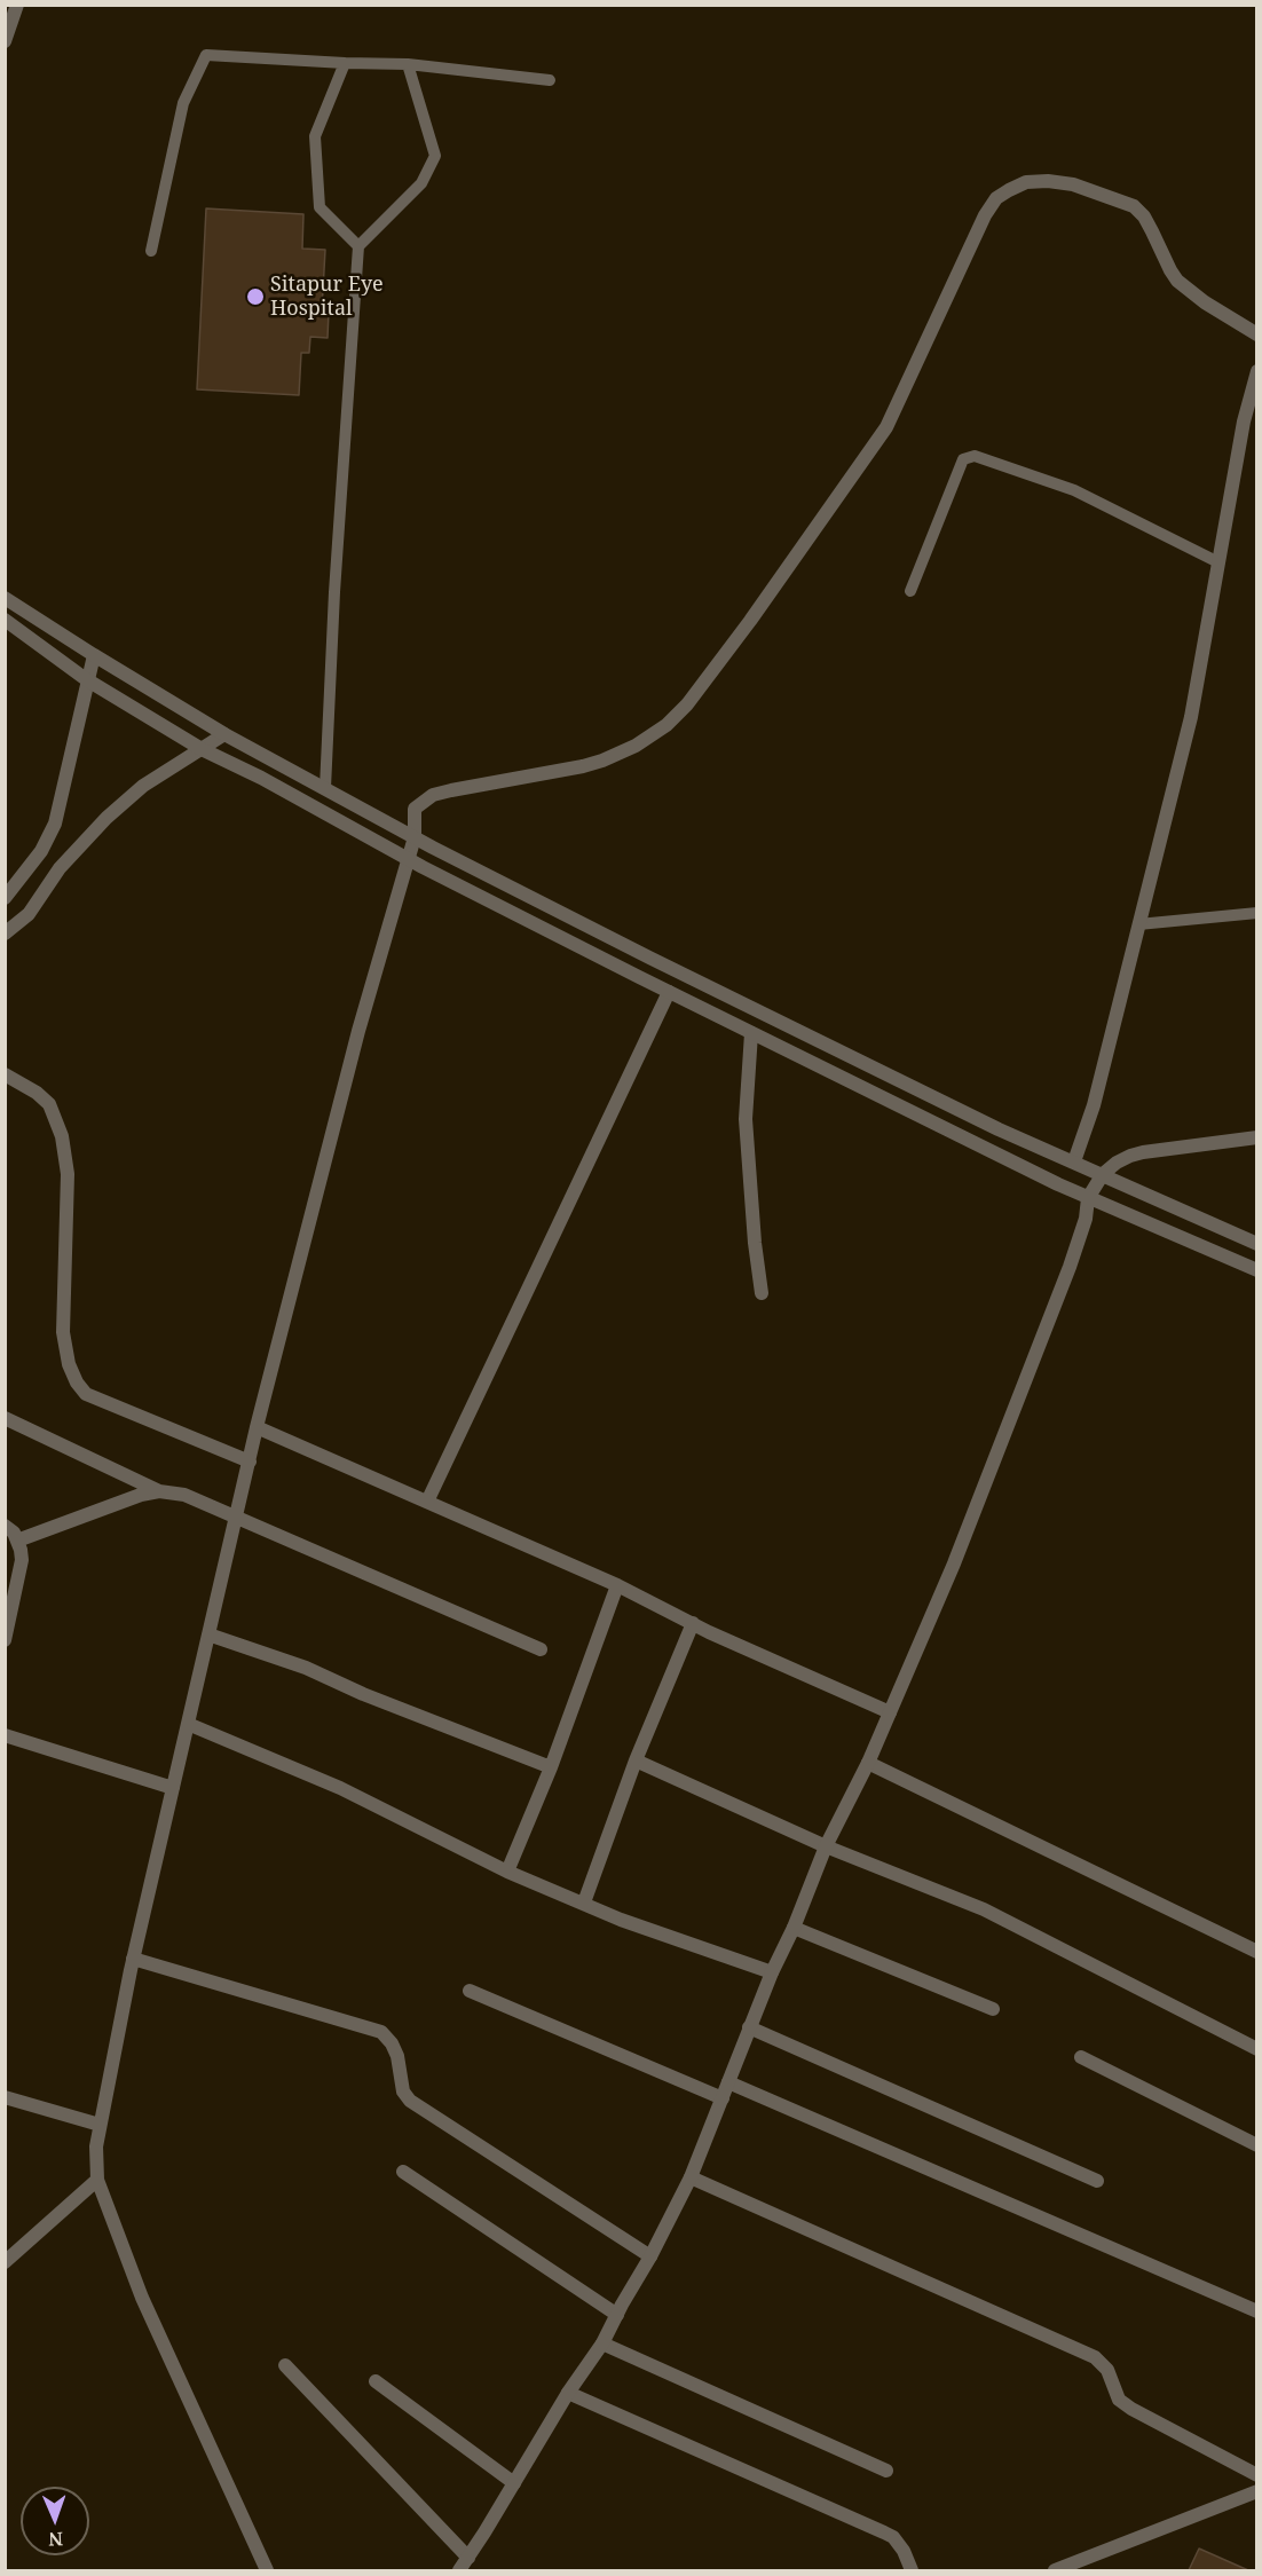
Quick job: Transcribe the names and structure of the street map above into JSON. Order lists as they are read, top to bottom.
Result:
{
  "places": ["Sitapur Eye Hospital"],
  "north": "bottom"
}
